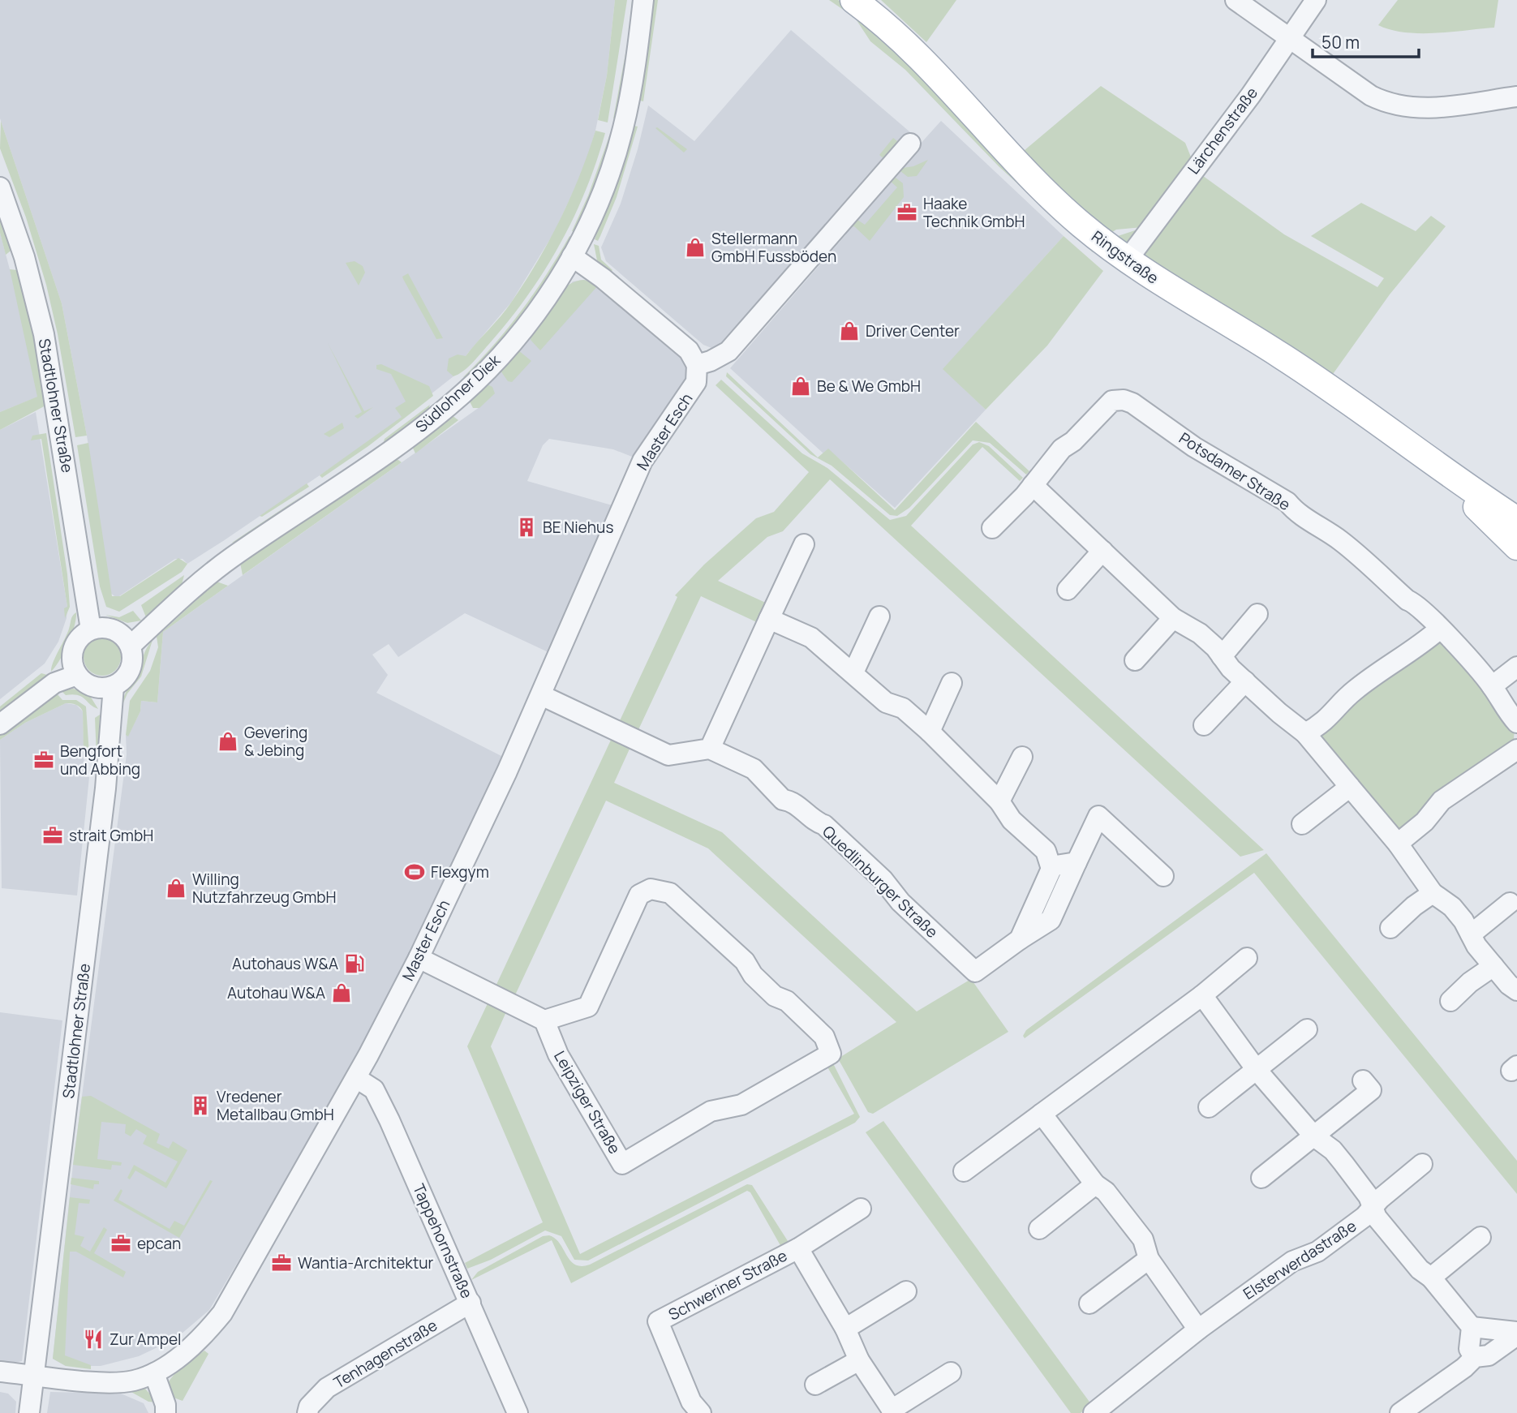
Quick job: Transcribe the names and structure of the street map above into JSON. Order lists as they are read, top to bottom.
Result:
{
  "streets": {
    "main road": ["Ringstraße"],
    "street": [
      "Lärchenstraße",
      "Südlohner Diek",
      "Stadtlohner Straße",
      "Master Esch",
      "Potsdamer Straße",
      "Quedlinburger Straße",
      "Leipziger Straße",
      "Tappehornstraße",
      "Elsterwerdastraße",
      "Schweriner Straße",
      "Tenhagenstraße"
    ]
  },
  "crossings": [
    ["Lärchenstraße", "Ringstraße"],
    ["Südlohner Diek", "Stadtlohner Straße"],
    ["Stadtlohner Straße", "Master Esch"],
    ["Master Esch", "Tappehornstraße"],
    ["Tappehornstraße", "Tenhagenstraße"]
  ],
  "places": {
    "office": [
      "Haake Technik GmbH",
      "Bengfort und Abbing",
      "strait GmbH",
      "epcan",
      "Wantia-Architektur"
    ],
    "shop": [
      "Stellermann GmbH Fussböden",
      "Driver Center",
      "Be & We GmbH",
      "Gevering & Jebing",
      "Willing Nutzfahrzeug GmbH",
      "Autohau W&A"
    ],
    "building": ["BE Niehus", "Vredener Metallbau GmbH"],
    "sports": ["Flexgym"],
    "fuel station": ["Autohaus W&A"],
    "restaurant": ["Zur Ampel"]
  },
  "scale_bar": "50 m"
}
